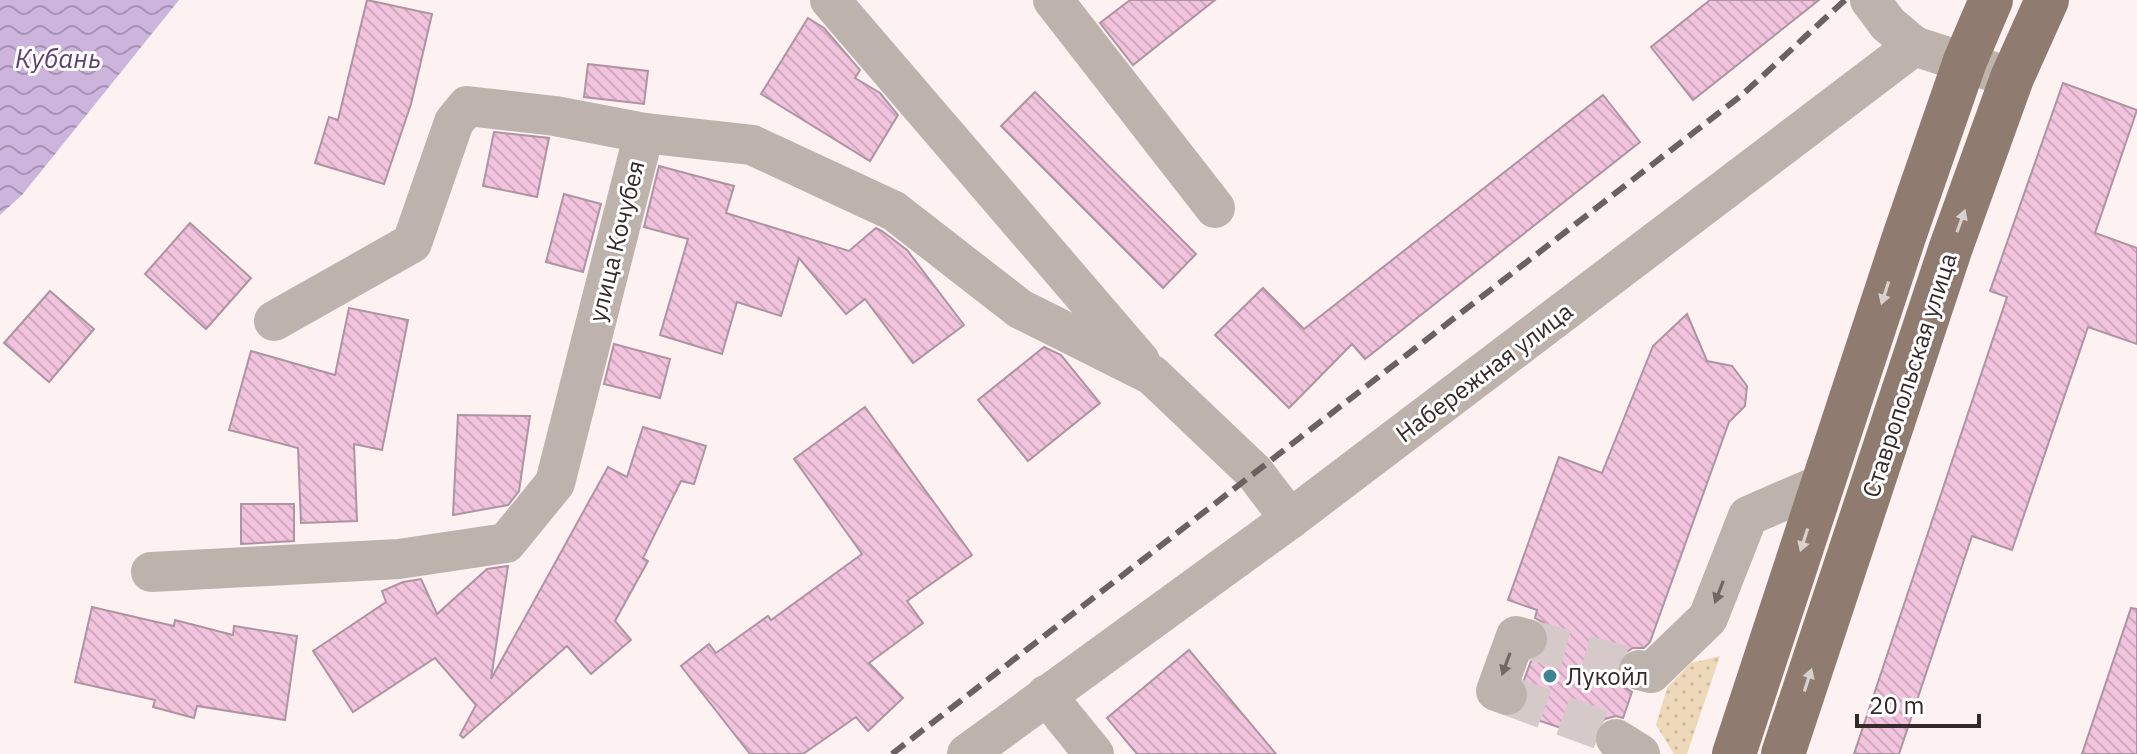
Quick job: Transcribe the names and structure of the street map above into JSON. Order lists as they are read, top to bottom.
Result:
{
  "streets": {
    "main road": ["Ставропольская улица"],
    "street": ["улица Кочубея", "Набережная улица"]
  },
  "crossings": [
    ["улица Кочубея", "Набережная улица"]
  ],
  "water": ["Кубань"],
  "places": ["Лукойл"],
  "scale_bar": "20 m"
}
